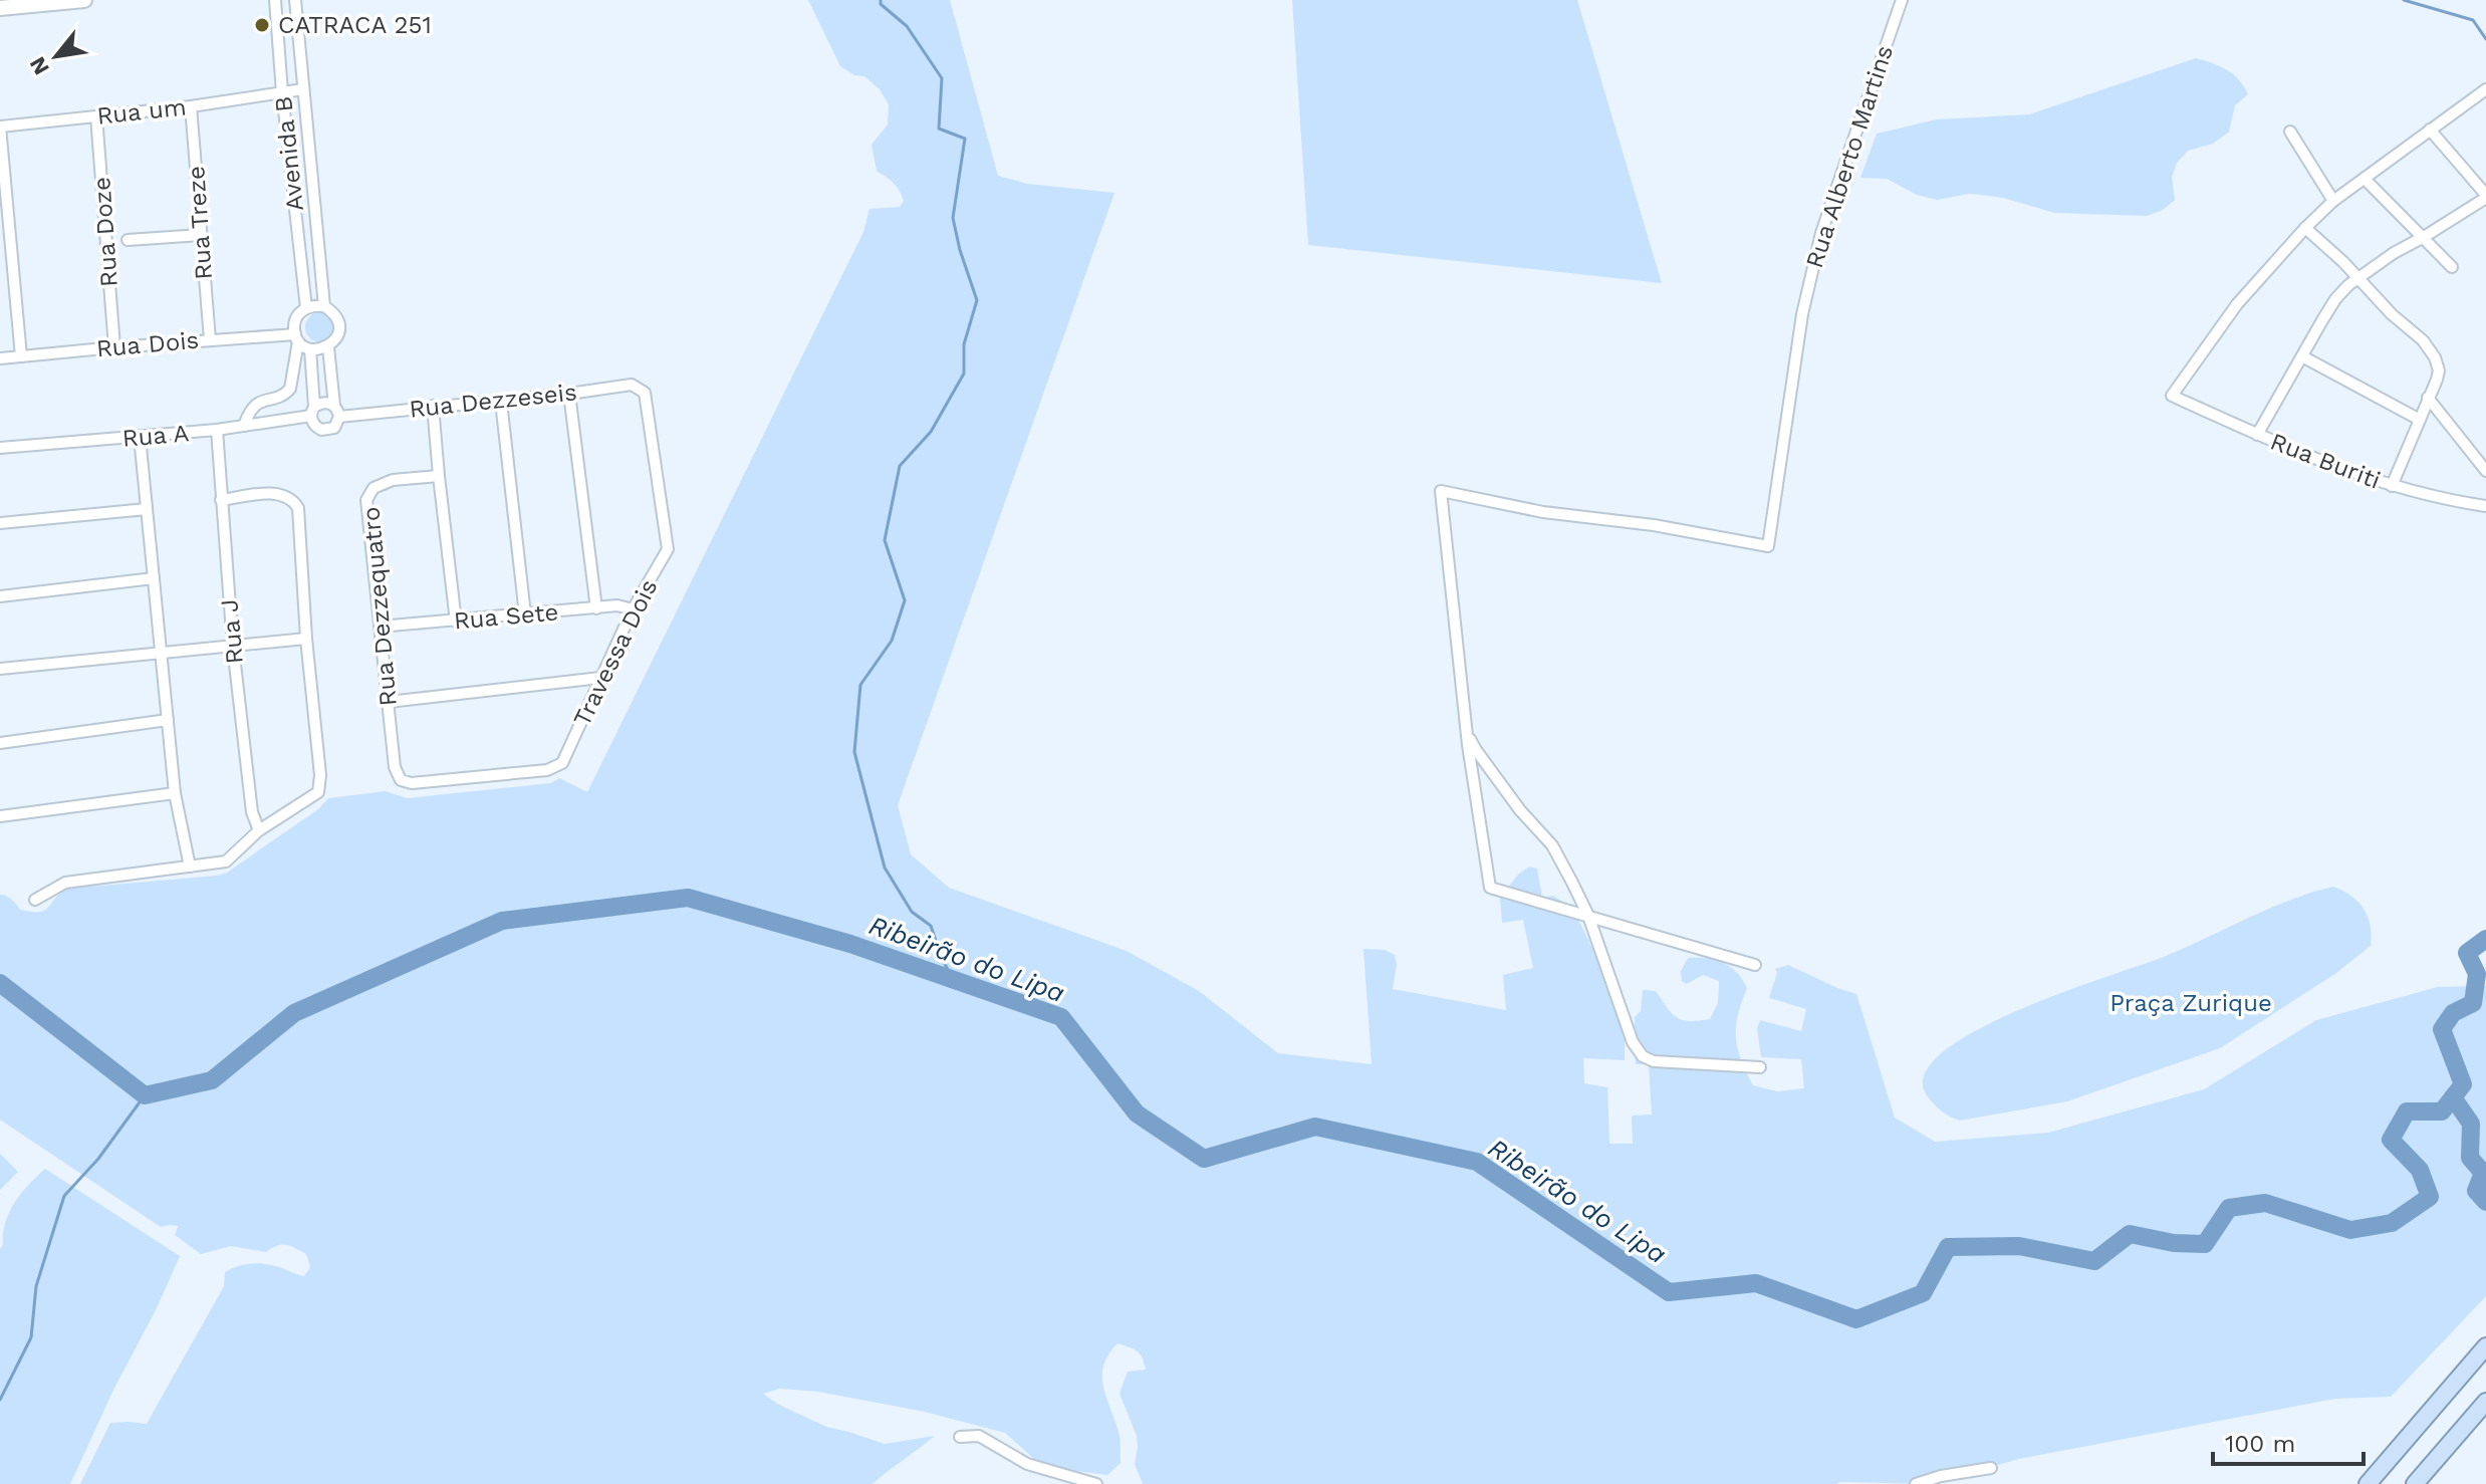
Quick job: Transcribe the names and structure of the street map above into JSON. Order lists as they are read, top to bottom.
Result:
{
  "streets": {
    "street": [
      "Rua um",
      "Avenida B",
      "Rua Alberto Martins",
      "Rua Treze",
      "Rua Doze",
      "Rua Dois",
      "Rua Dezzeseis",
      "Rua A",
      "Rua Buriti",
      "Rua Dezzequatro",
      "Rua Sete",
      "Rua J",
      "Travessa Dois"
    ]
  },
  "crossings": [
    ["Rua um", "Avenida B"],
    ["Rua um", "Rua Treze"],
    ["Rua um", "Rua Doze"],
    ["Avenida B", "Rua Dois"],
    ["Avenida B", "Rua A"],
    ["Rua Treze", "Rua Dois"],
    ["Rua Doze", "Rua Dois"],
    ["Rua Dezzeseis", "Rua A"],
    ["Rua Dezzeseis", "Travessa Dois"],
    ["Rua A", "Rua J"],
    ["Rua Dezzequatro", "Rua Sete"],
    ["Rua Dezzequatro", "Travessa Dois"],
    ["Rua Sete", "Travessa Dois"]
  ],
  "water": ["Ribeirão do Lipa"],
  "parks": ["Praça Zurique"],
  "places": ["CATRACA 251"],
  "scale_bar": "100 m",
  "north": "bottom left"
}
